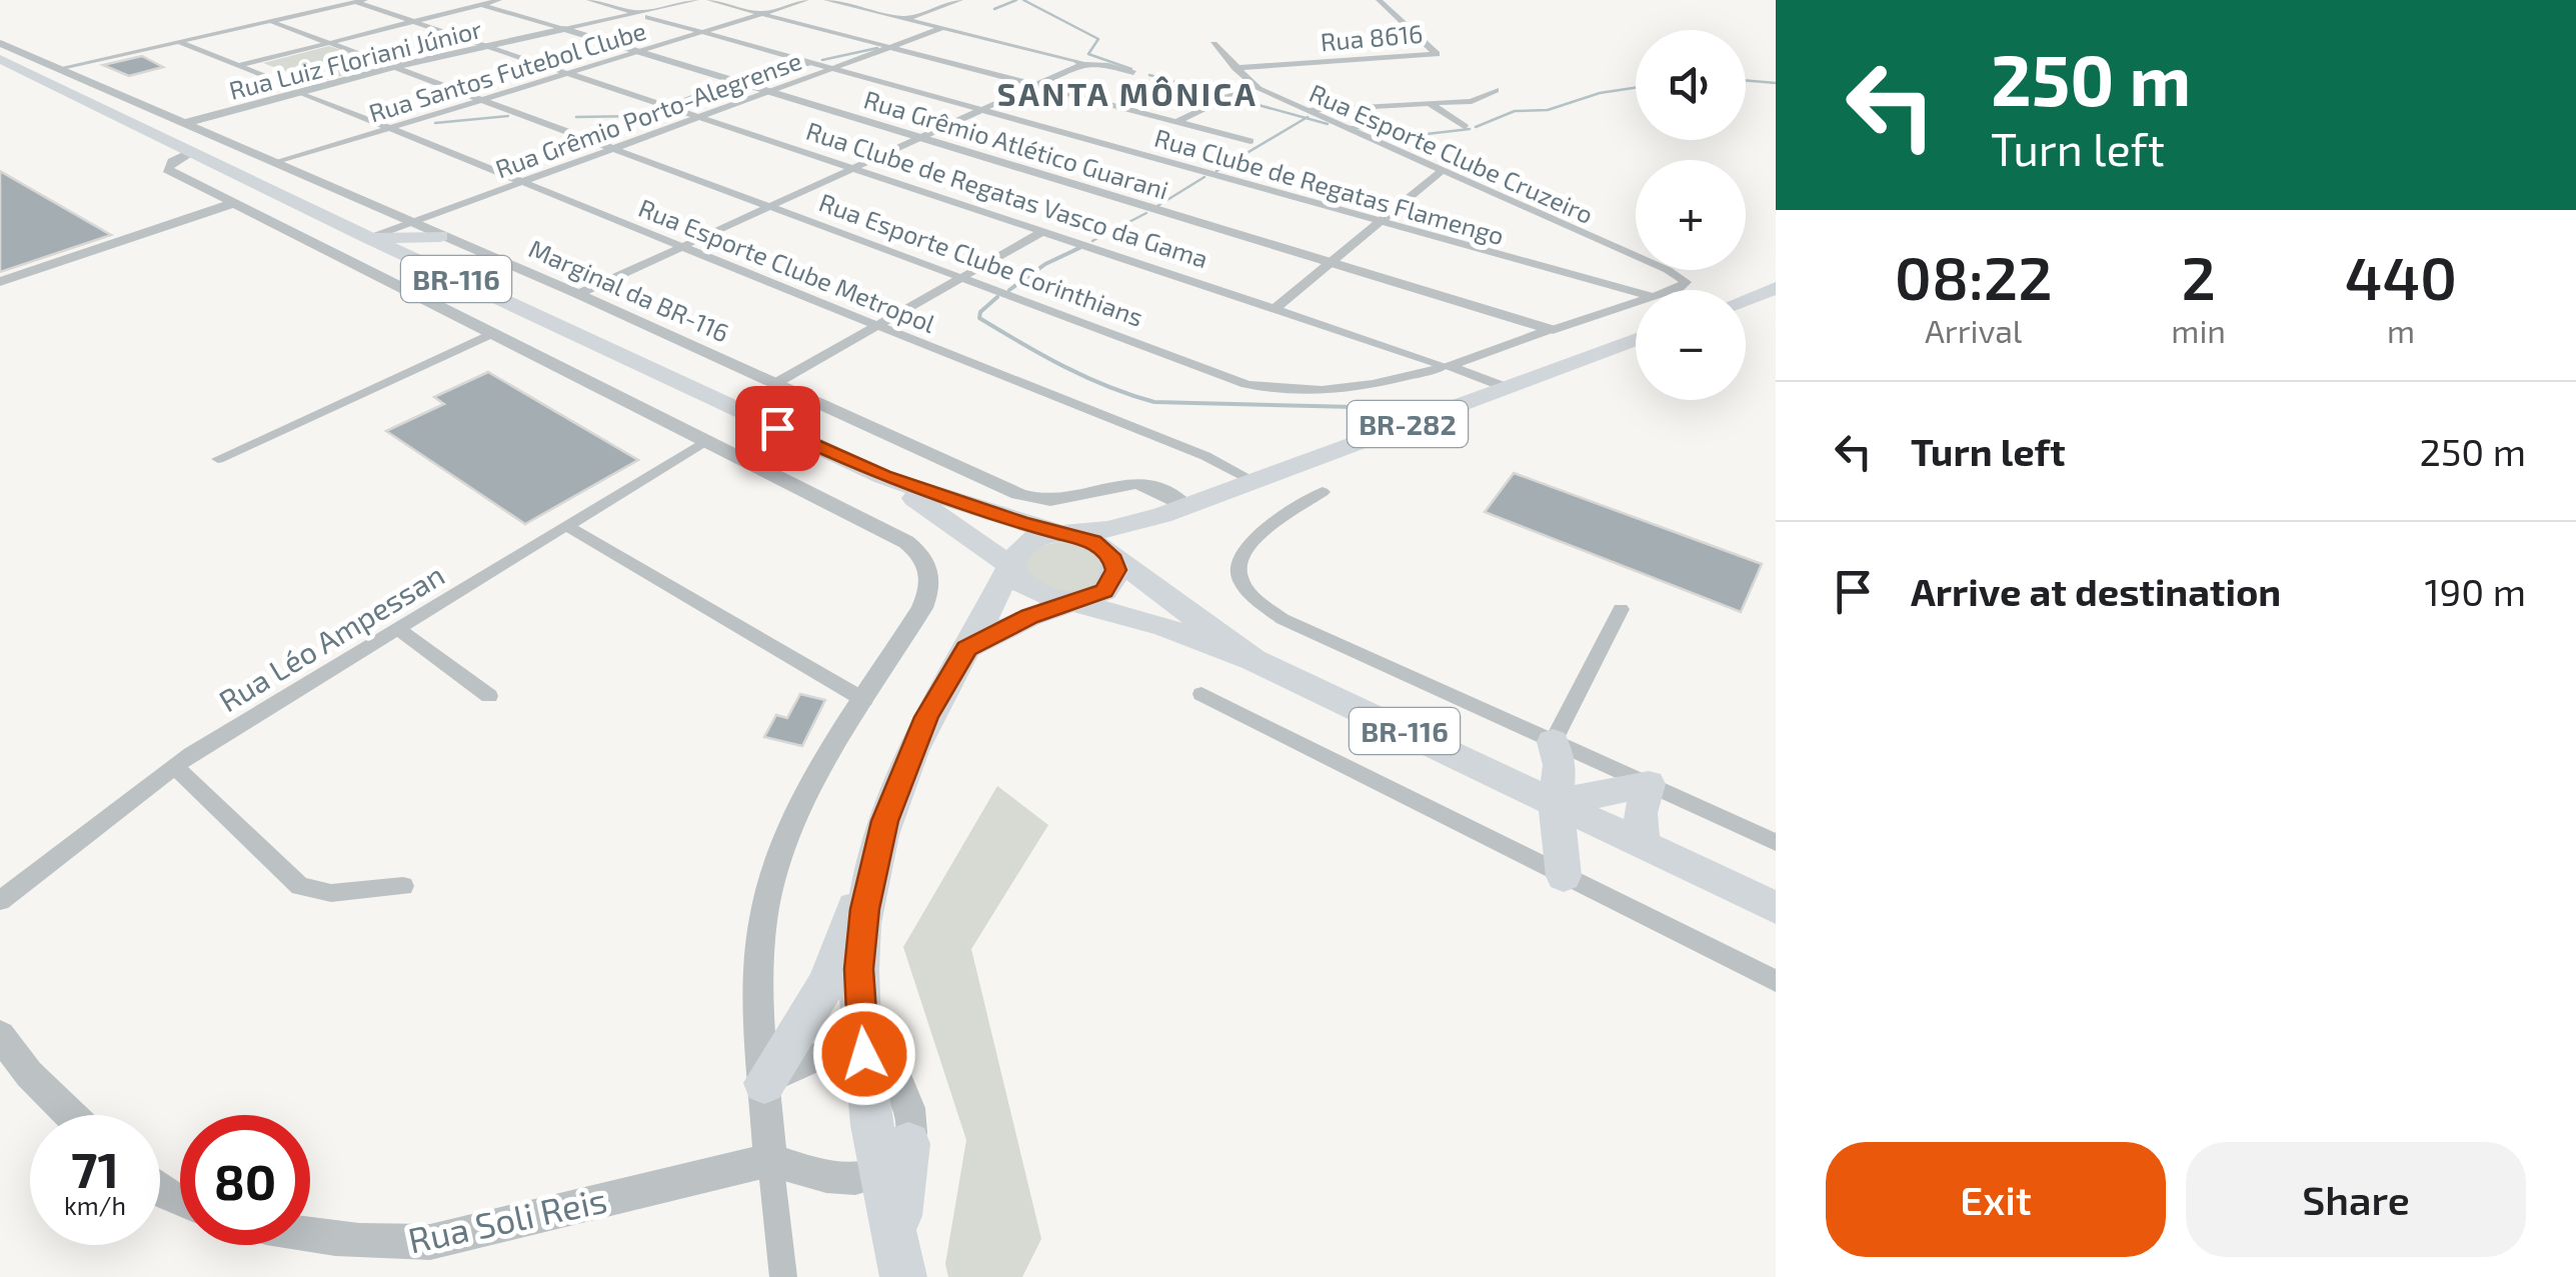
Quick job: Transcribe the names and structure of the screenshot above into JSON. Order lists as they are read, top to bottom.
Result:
{
  "streets": {
    "highway": ["BR-116", "BR-282"],
    "street": [
      "Rua 8616",
      "Rua Luiz Floriani Júnior",
      "Rua Santos Futebol Clube",
      "Rua Grêmio Porto-Alegrense",
      "Rua Grêmio Atlético Guarani",
      "Rua Esporte Clube Cruzeiro",
      "Rua Clube de Regatas Flamengo",
      "Rua Clube de Regatas Vasco da Gama",
      "Rua Esporte Clube Corinthians",
      "Rua Esporte Clube Metropol",
      "Marginal da BR-116",
      "Rua Léo Ampessan",
      "Rua Soli Reis"
    ]
  },
  "crossings": [
    ["Rua 8616", "Rua Esporte Clube Cruzeiro"],
    ["Rua Luiz Floriani Júnior", "Rua Grêmio Atlético Guarani"],
    ["Rua Luiz Floriani Júnior", "Rua Clube de Regatas Flamengo"],
    ["Rua Luiz Floriani Júnior", "Rua Clube de Regatas Vasco da Gama"],
    ["Rua Luiz Floriani Júnior", "Rua Esporte Clube Corinthians"],
    ["Rua Luiz Floriani Júnior", "Rua Esporte Clube Metropol"],
    ["Rua Luiz Floriani Júnior", "Marginal da BR-116"],
    ["Rua Santos Futebol Clube", "Rua Grêmio Atlético Guarani"],
    ["Rua Santos Futebol Clube", "Rua Clube de Regatas Flamengo"],
    ["Rua Santos Futebol Clube", "Rua Clube de Regatas Vasco da Gama"],
    ["Rua Santos Futebol Clube", "Rua Esporte Clube Corinthians"],
    ["Rua Santos Futebol Clube", "Rua Esporte Clube Metropol"],
    ["Rua Santos Futebol Clube", "Marginal da BR-116"],
    ["Rua Grêmio Porto-Alegrense", "Rua Grêmio Atlético Guarani"],
    ["Rua Grêmio Porto-Alegrense", "Rua Clube de Regatas Flamengo"],
    ["Rua Grêmio Porto-Alegrense", "Rua Clube de Regatas Vasco da Gama"],
    ["Rua Grêmio Porto-Alegrense", "Rua Esporte Clube Corinthians"],
    ["Rua Grêmio Porto-Alegrense", "Rua Esporte Clube Metropol"],
    ["Rua Grêmio Porto-Alegrense", "BR-116"],
    ["Rua Grêmio Porto-Alegrense", "Marginal da BR-116"],
    ["Rua Grêmio Atlético Guarani", "Rua Esporte Clube Corinthians"],
    ["Rua Esporte Clube Cruzeiro", "Rua Esporte Clube Corinthians"],
    ["Rua Clube de Regatas Vasco da Gama", "Rua Esporte Clube Corinthians"],
    ["Rua Clube de Regatas Vasco da Gama", "BR-282"],
    ["Rua Esporte Clube Metropol", "BR-282"],
    ["BR-116", "BR-282"],
    ["Marginal da BR-116", "BR-282"],
    ["BR-282", "Rua Soli Reis"]
  ],
  "districts": ["SANTA MÔNICA"],
  "page": {
    "turn": ["250 m", "Turn left"],
    "map_buttons": ["+", "−"],
    "eta": [
      "08:22",
      "Arrival",
      "2",
      "min",
      "440",
      "m"
    ],
    "list": [
      {
        "name": "Turn left",
        "value": "250 m"
      },
      {
        "name": "Arrive at destination",
        "value": "190 m"
      }
    ],
    "speed": "71 km/h",
    "limit": "80",
    "buttons": ["Exit", "Share"]
  }
}
